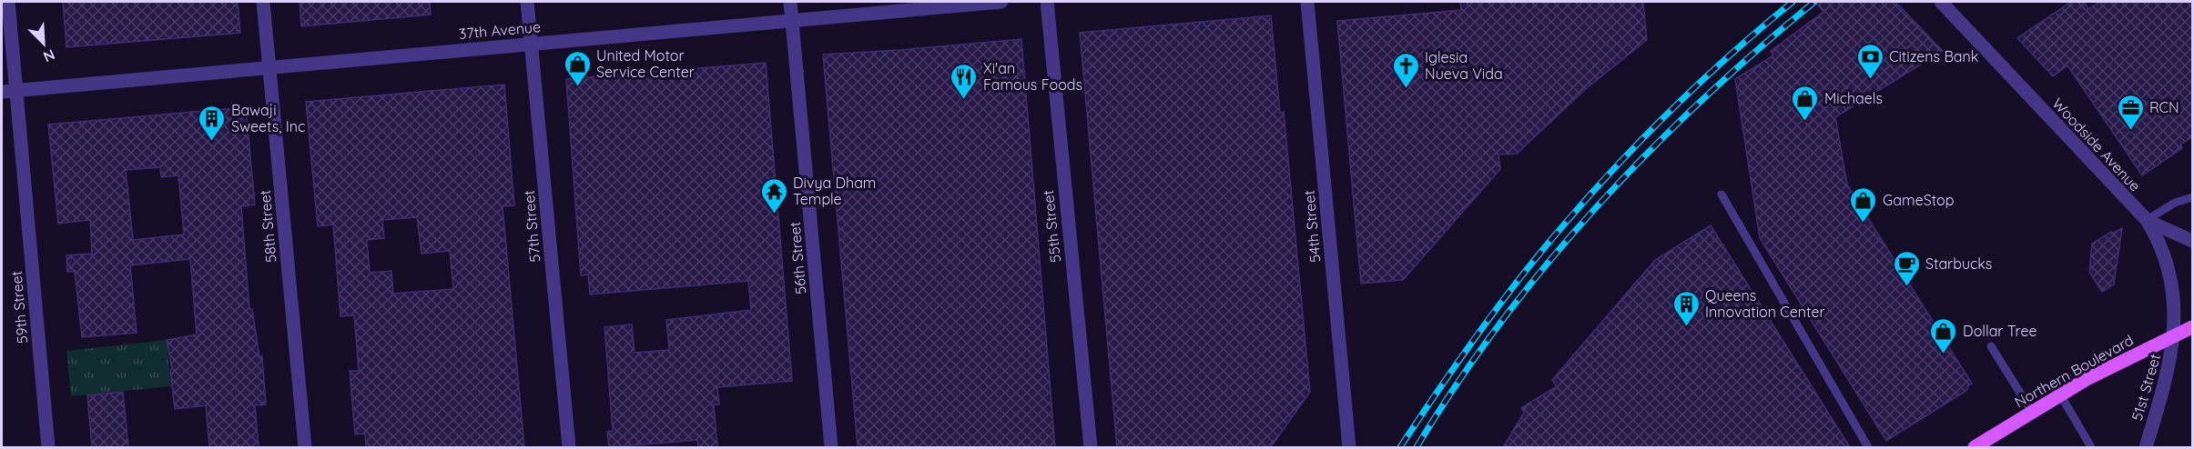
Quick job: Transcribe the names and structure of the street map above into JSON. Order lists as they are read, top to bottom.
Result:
{
  "streets": {
    "main road": ["Northern Boulevard"],
    "street": [
      "37th Avenue",
      "Woodside Avenue",
      "58th Street",
      "57th Street",
      "55th Street",
      "54th Street",
      "56th Street",
      "59th Street",
      "51st Street"
    ]
  },
  "crossings": [
    ["37th Avenue", "58th Street"],
    ["37th Avenue", "57th Street"],
    ["37th Avenue", "56th Street"],
    ["37th Avenue", "59th Street"],
    ["Woodside Avenue", "Northern Boulevard"],
    ["Woodside Avenue", "51st Street"],
    ["Northern Boulevard", "51st Street"]
  ],
  "places": {
    "bank": ["Citizens Bank"],
    "shop": [
      "United Motor Service Center",
      "Michaels",
      "GameStop",
      "Dollar Tree"
    ],
    "church": ["Iglesia Nueva Vida"],
    "restaurant": ["Xi'an Famous Foods"],
    "office": ["RCN"],
    "building": ["Bawaji Sweets, Inc", "Queens Innovation Center"],
    "temple": ["Divya Dham Temple"],
    "cafe": ["Starbucks"]
  },
  "north": "bottom right"
}
